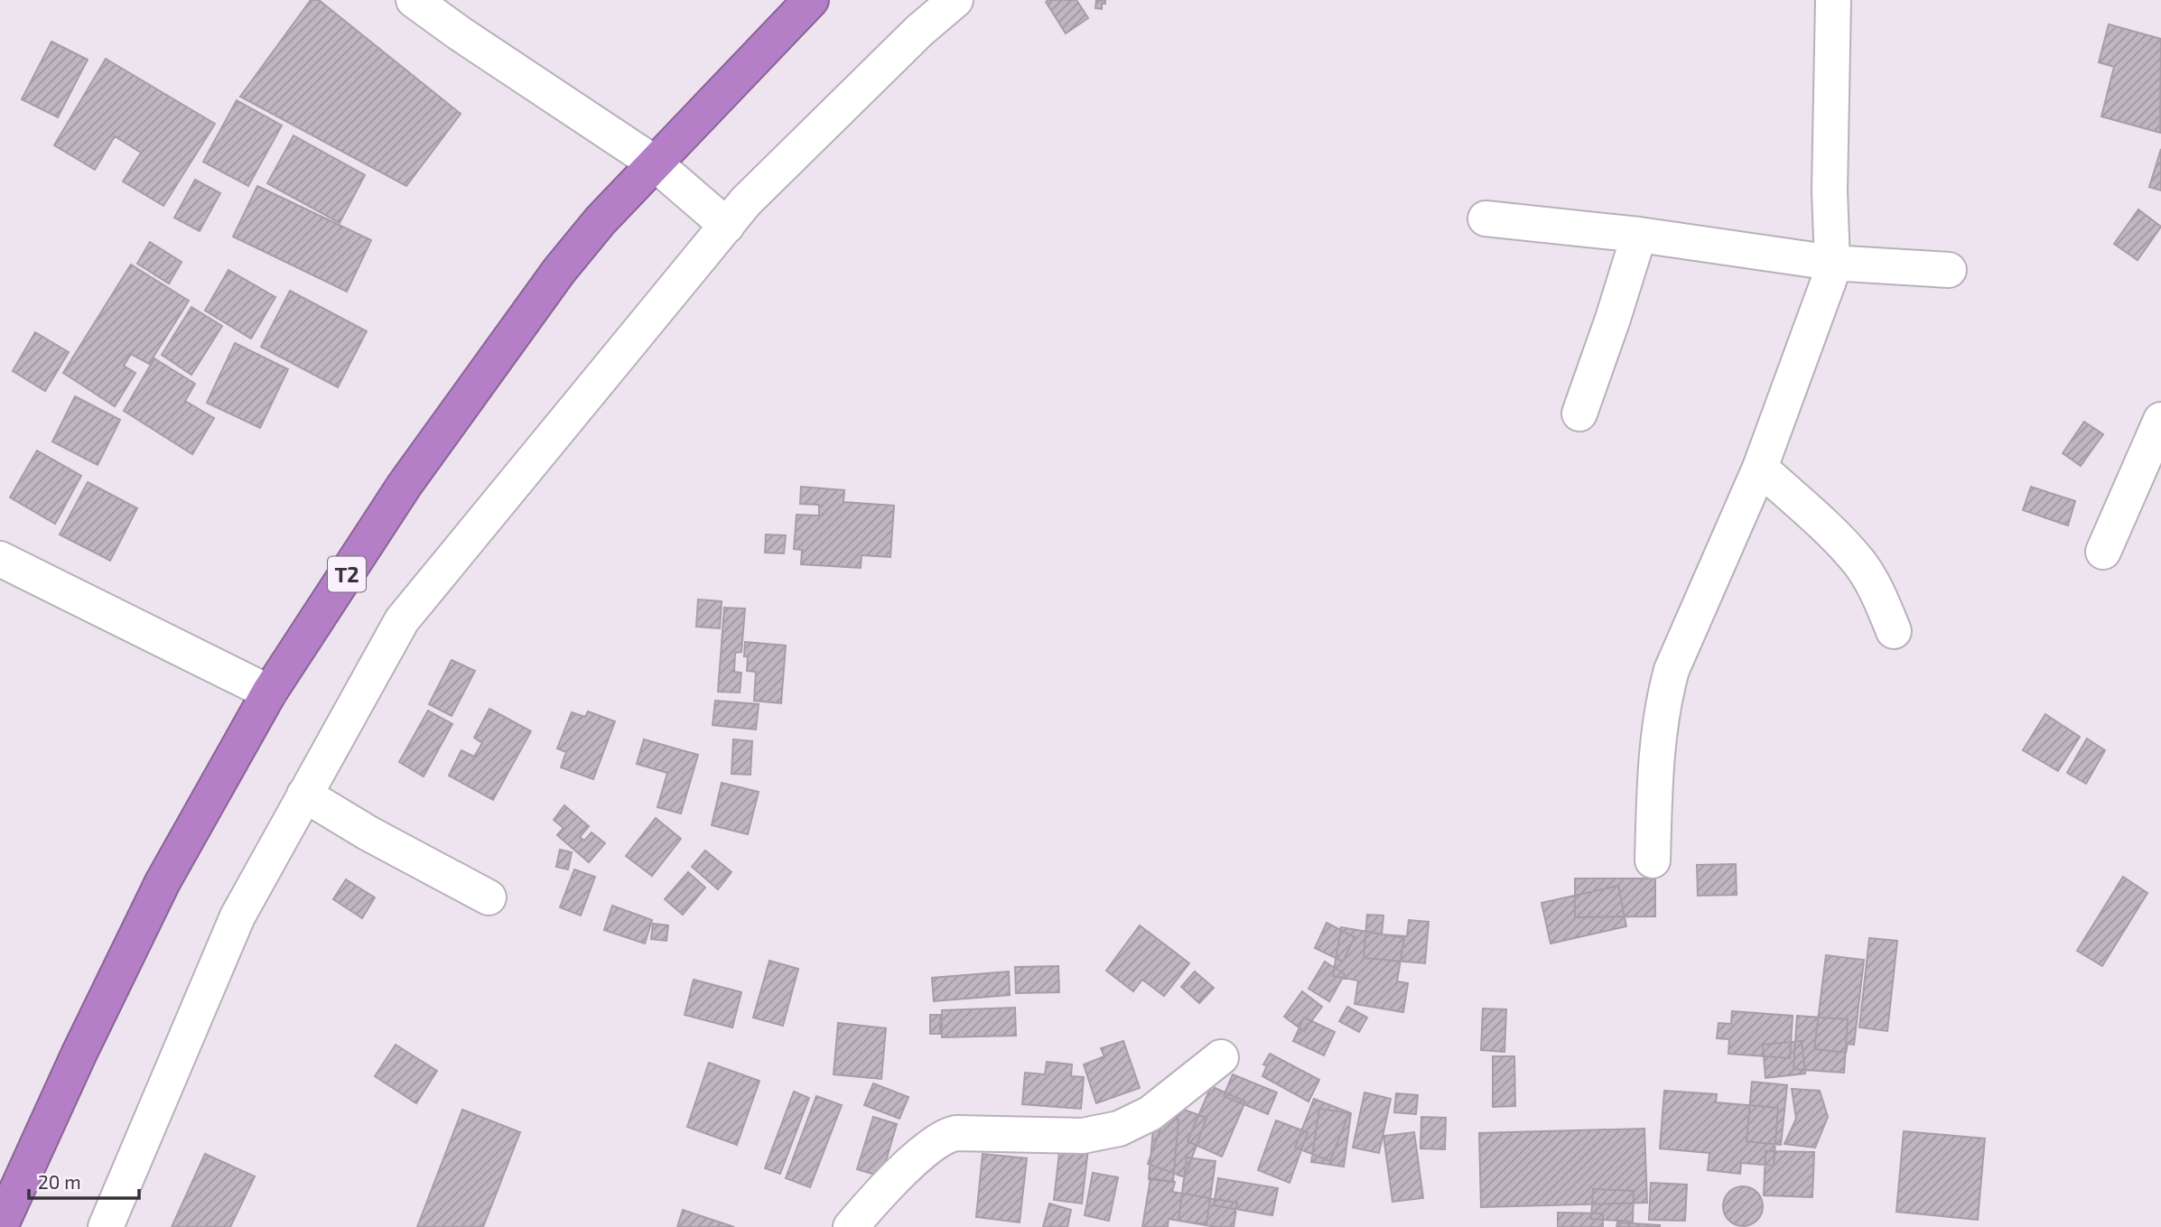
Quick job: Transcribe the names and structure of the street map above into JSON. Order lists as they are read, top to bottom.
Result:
{
  "streets": {
    "highway": ["T2"]
  },
  "scale_bar": "20 m"
}
